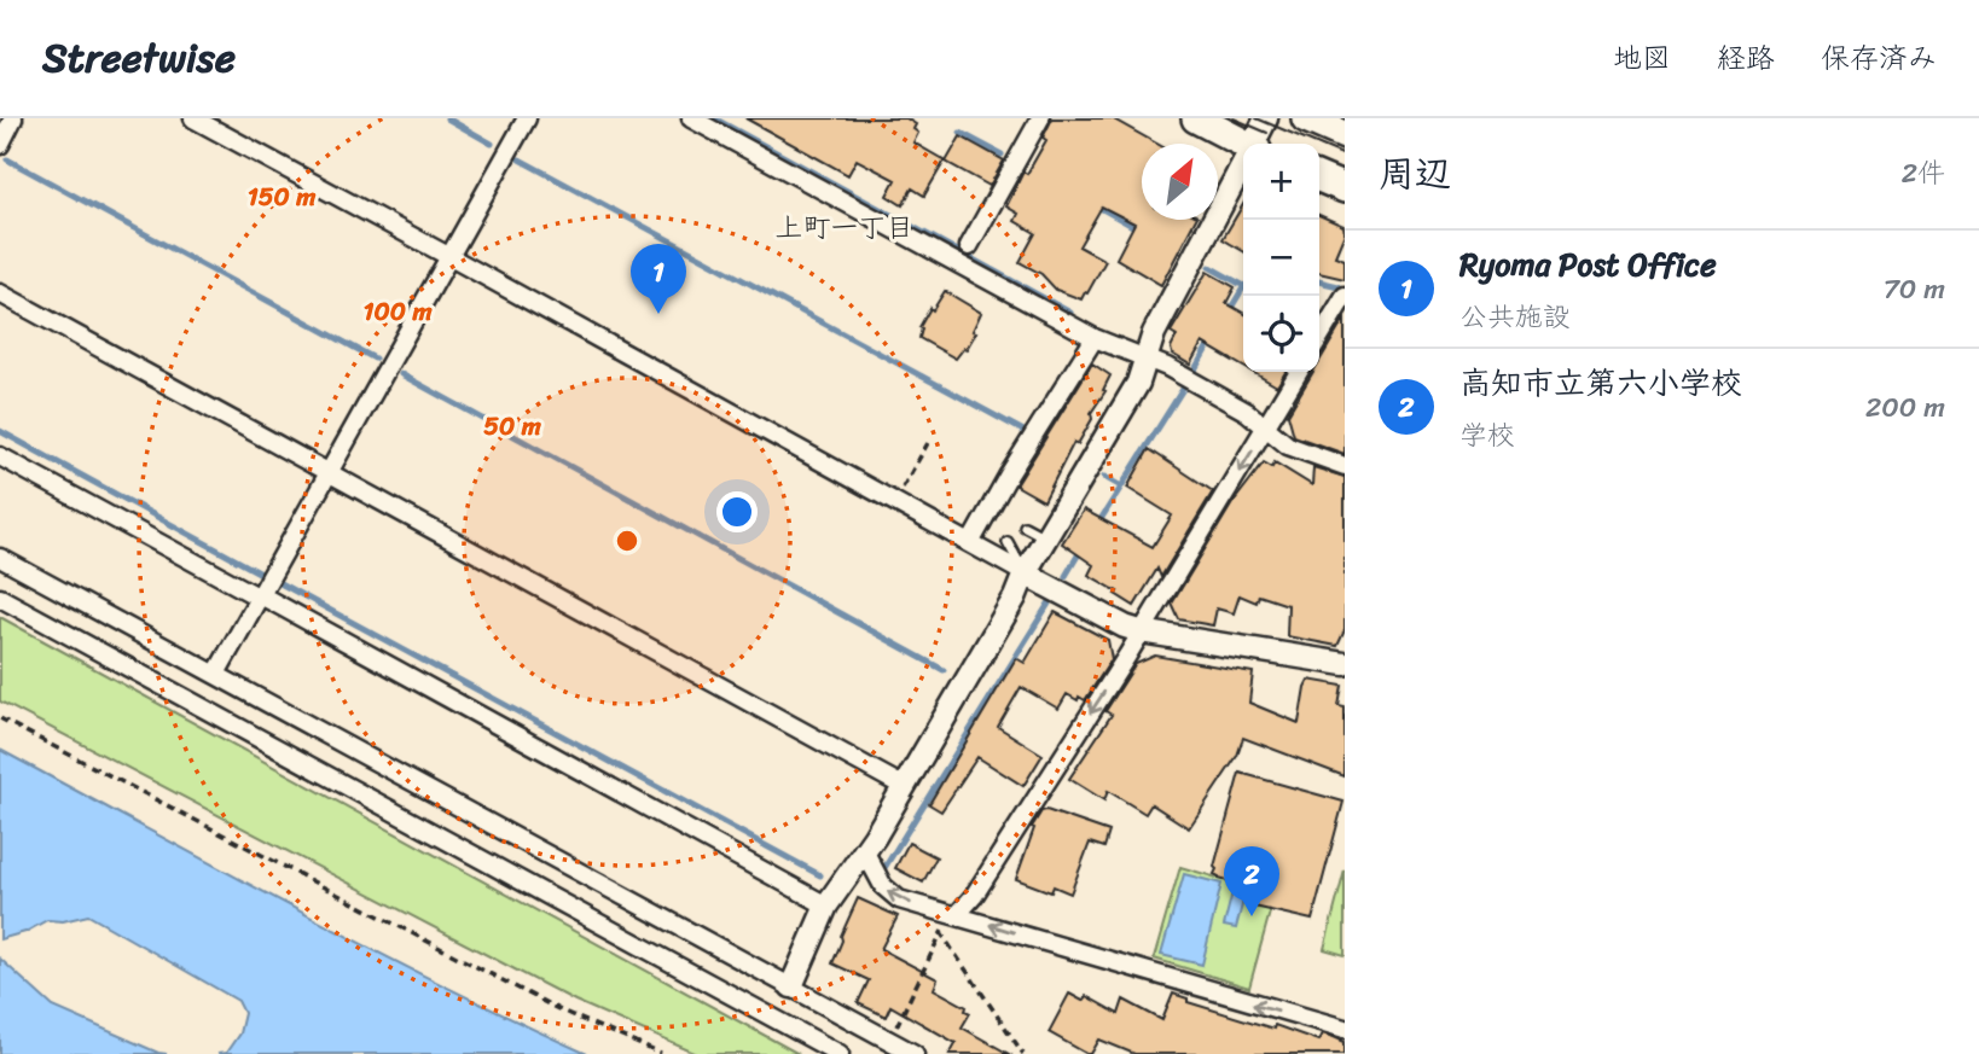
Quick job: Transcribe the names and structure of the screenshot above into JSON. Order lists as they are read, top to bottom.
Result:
{
  "districts": ["上町一丁目"],
  "north": "top right",
  "page": {
    "header": "Streetwise",
    "nav": ["地図", "経路", "保存済み"],
    "heading": ["周辺", "2件"],
    "map_buttons": ["+", "−"],
    "list": [
      {
        "mark": "1",
        "name": "Ryoma Post Office",
        "note": "公共施設",
        "value": "70 m"
      },
      {
        "mark": "2",
        "name": "高知市立第六小学校",
        "note": "学校",
        "value": "200 m"
      }
    ],
    "pins": ["1", "2"]
  },
  "rings": ["150 m", "100 m", "50 m"]
}
